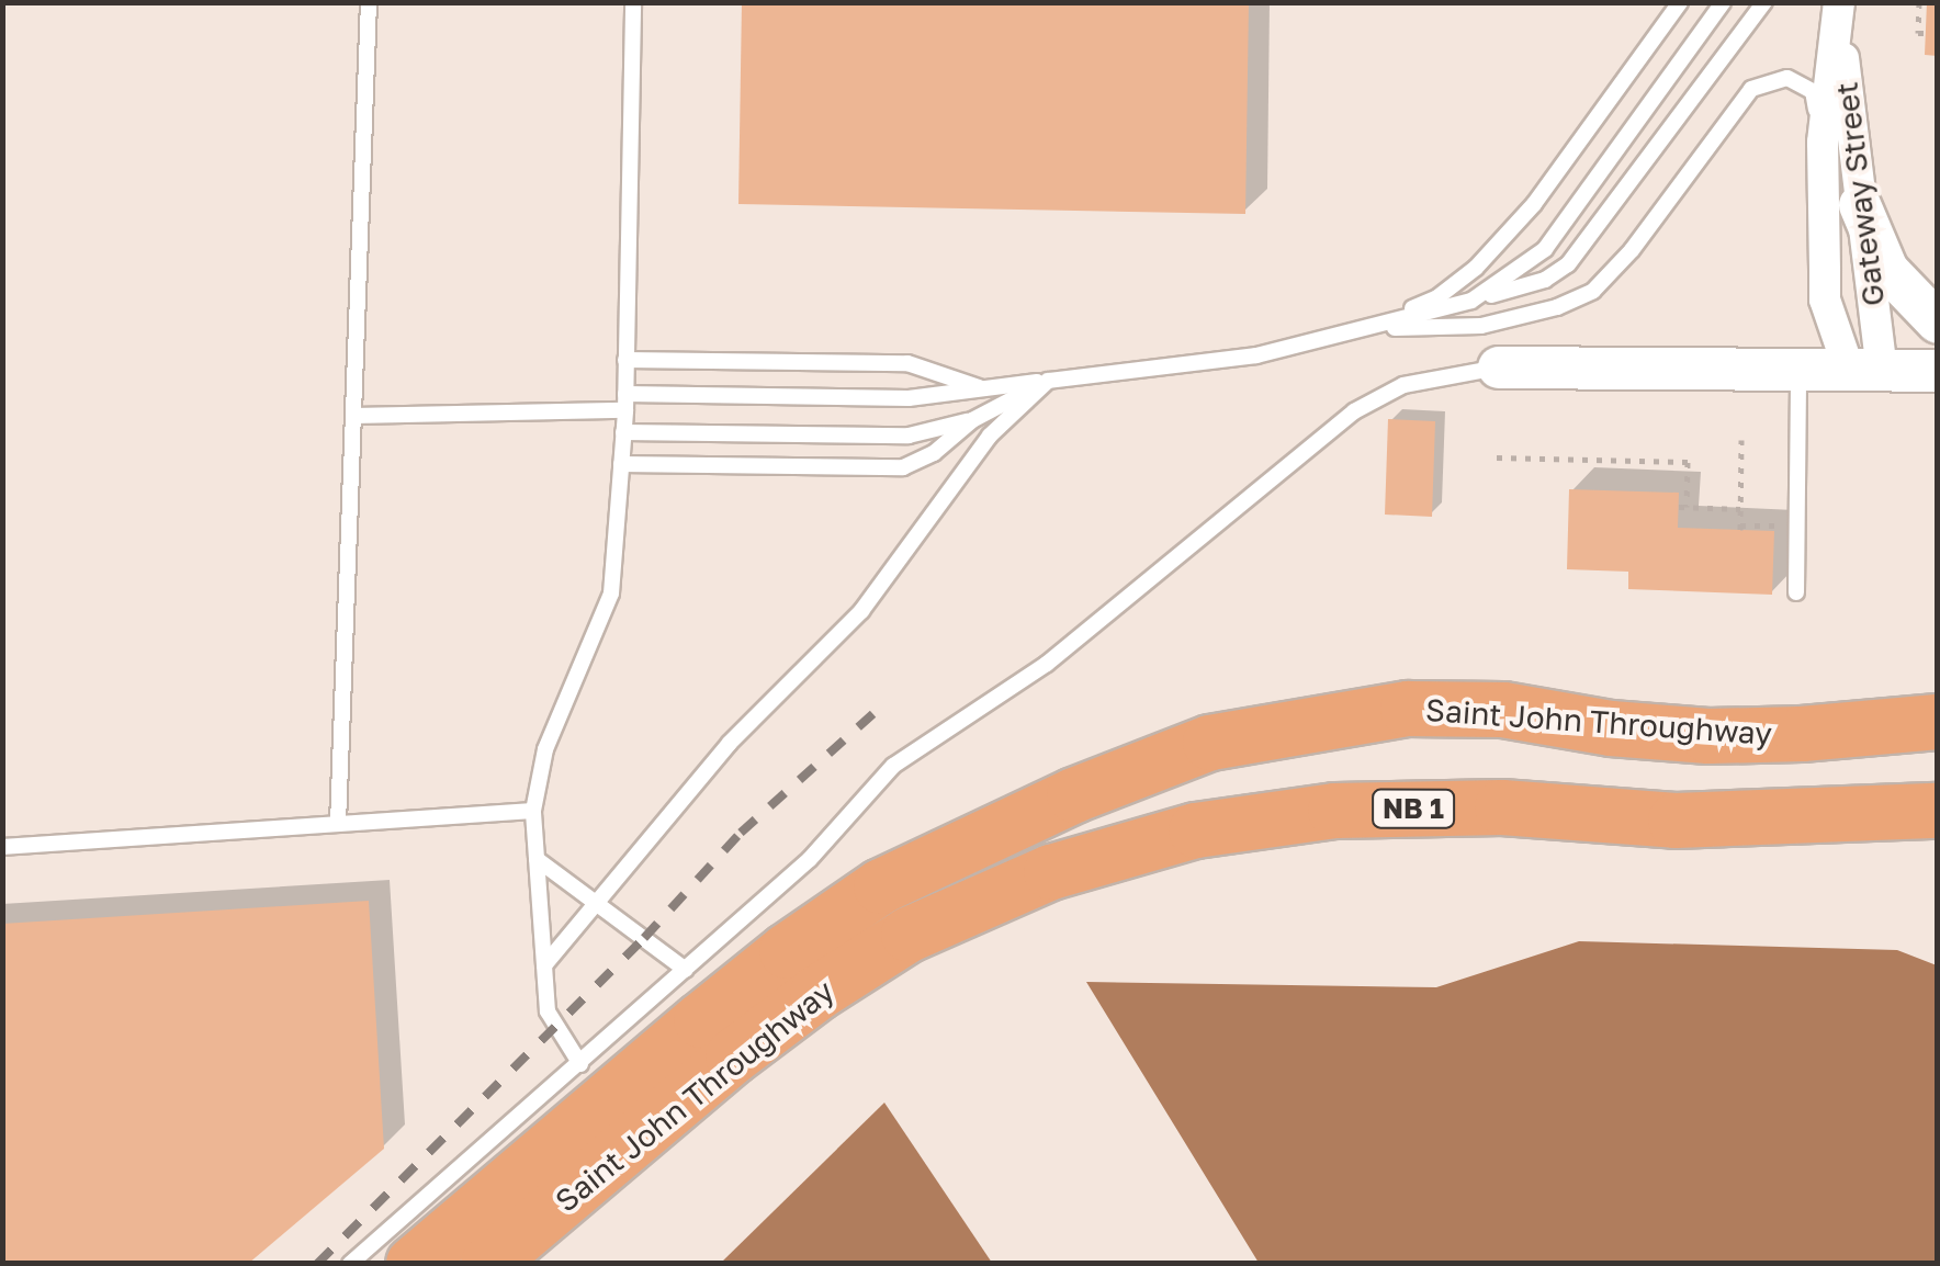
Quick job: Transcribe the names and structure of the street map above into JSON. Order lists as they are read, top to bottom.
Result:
{
  "streets": {
    "highway": ["Saint John Throughway", "NB 1"],
    "street": ["Gateway Street"]
  }
}
